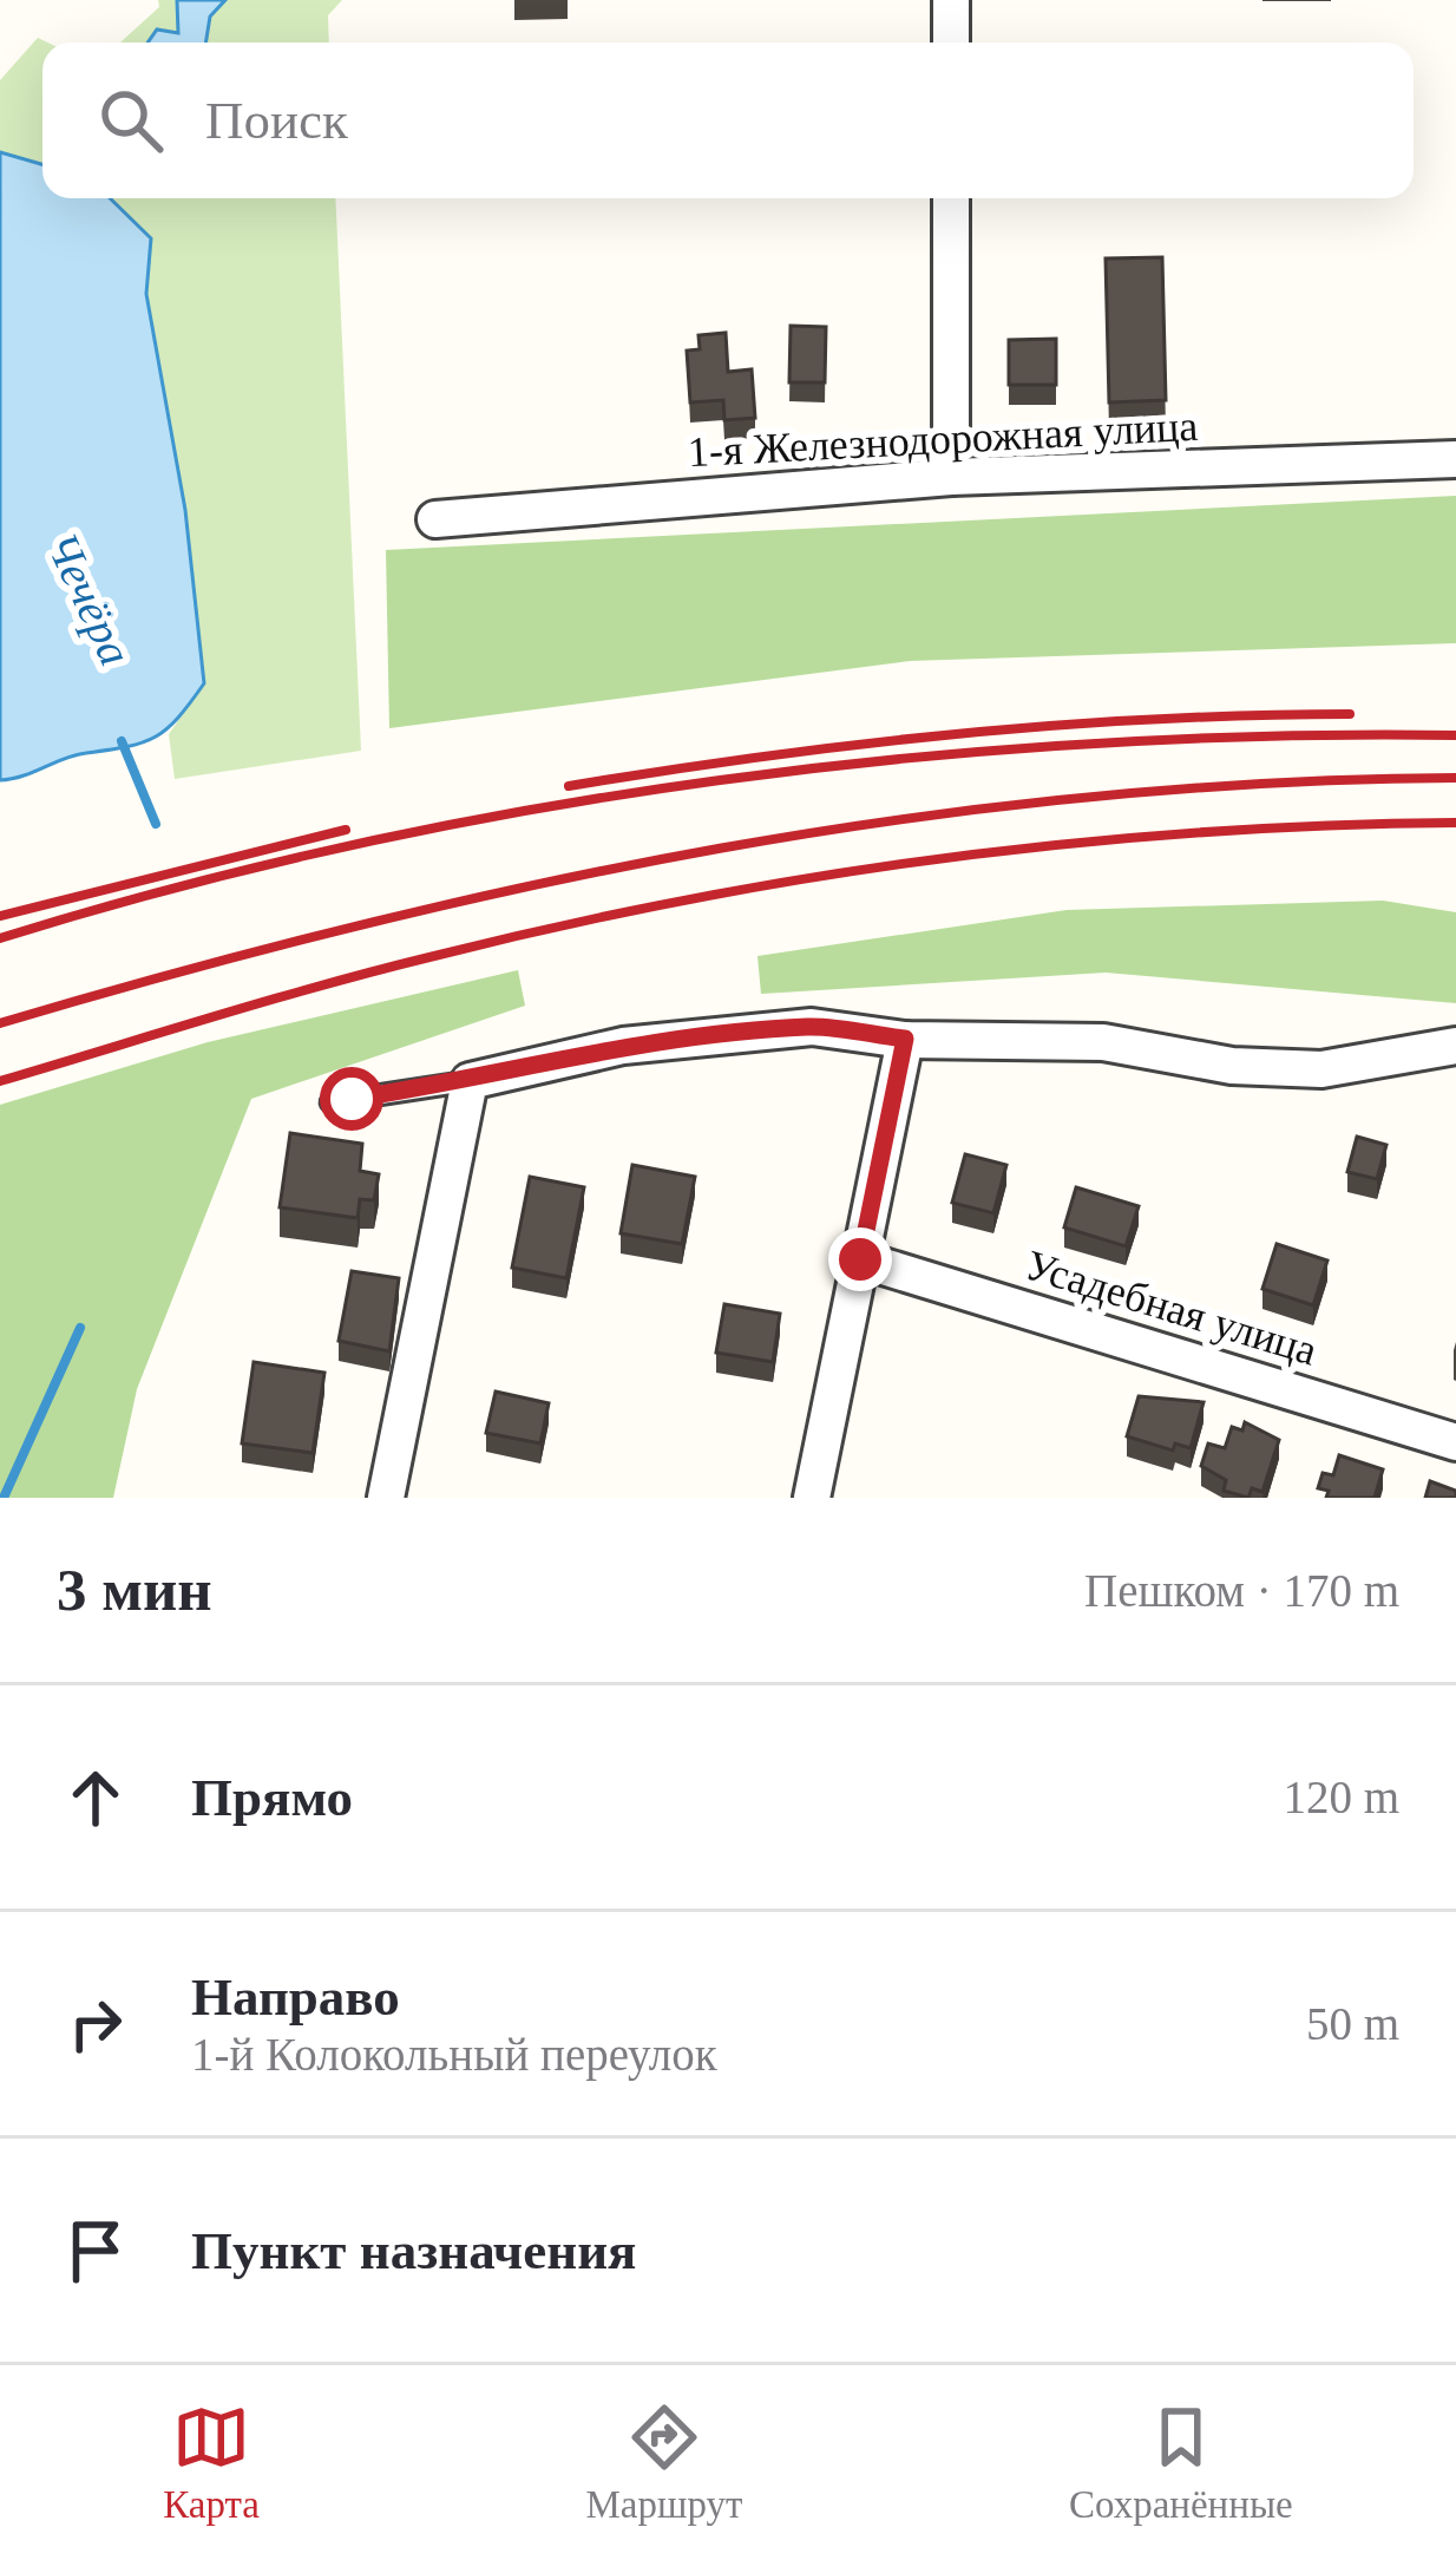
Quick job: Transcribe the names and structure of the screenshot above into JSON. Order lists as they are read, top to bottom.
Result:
{
  "streets": {
    "street": ["1-я Железнодорожная улица", "Усадебная улица"]
  },
  "water": ["Чечёра"],
  "page": {
    "search": "Поиск",
    "heading": ["3 мин", "Пешком · 170 m"],
    "list": [
      ["Прямо", "120 m"],
      ["Направо", "1-й Колокольный переулок", "50 m"],
      "Пункт назначения"
    ],
    "nav": ["Карта", "Маршрут", "Сохранённые"]
  }
}
